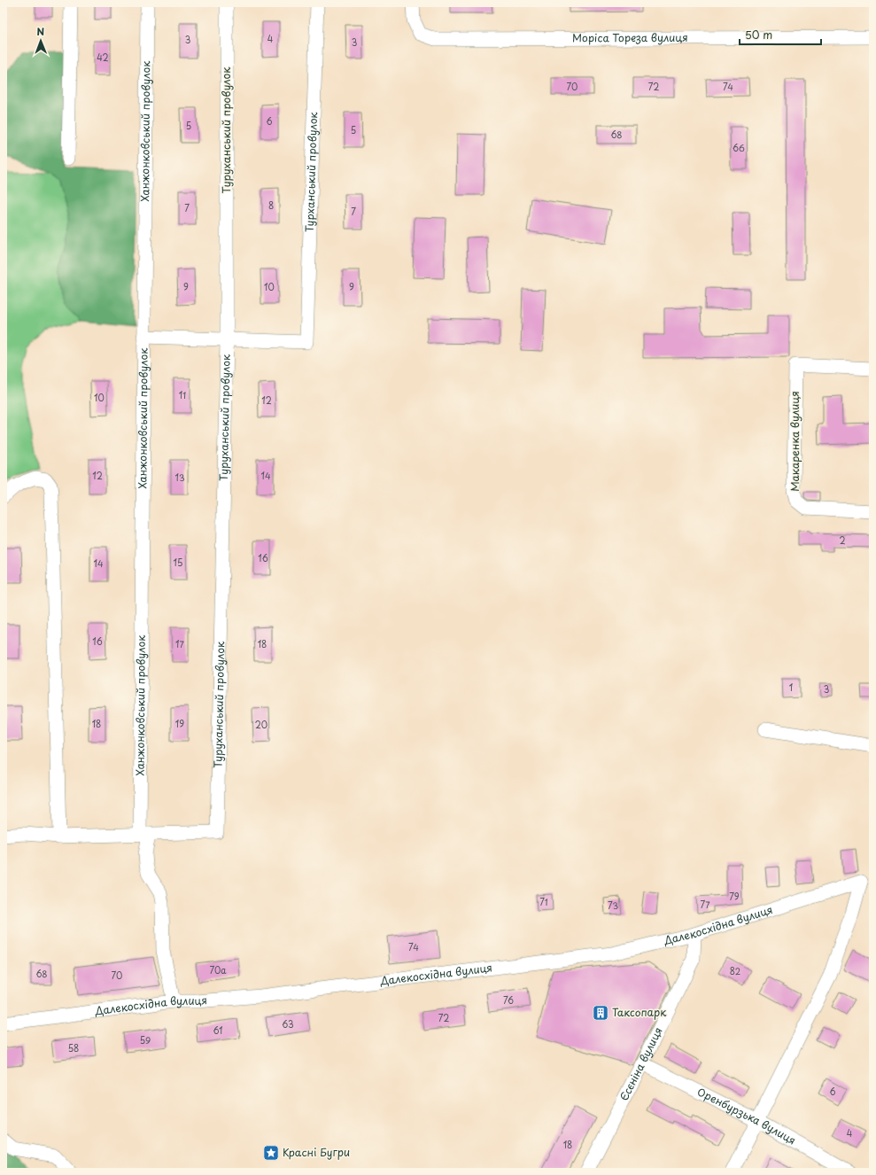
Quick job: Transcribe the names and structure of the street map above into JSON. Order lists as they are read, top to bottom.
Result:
{
  "streets": {
    "street": [
      "Моріса Тореза вулиця",
      "Туруханський провулок",
      "Ханжонковський провулок",
      "Турханський провулок",
      "Макаренка вулиця",
      "Далекосхідна вулиця",
      "Єсєніна вулиця",
      "Оренбурзька вулиця"
    ]
  },
  "crossings": [
    ["Туруханський провулок", "Ханжонковський провулок"],
    ["Туруханський провулок", "Турханський провулок"],
    ["Ханжонковський провулок", "Далекосхідна вулиця"],
    ["Далекосхідна вулиця", "Єсєніна вулиця"],
    ["Далекосхідна вулиця", "Оренбурзька вулиця"],
    ["Єсєніна вулиця", "Оренбурзька вулиця"]
  ],
  "places": {
    "building": ["Таксопарк"],
    "place": ["Красні Бугри"]
  },
  "house_numbers": [
    "4",
    "3",
    "3",
    "42",
    "70",
    "72",
    "74",
    "6",
    "5",
    "5",
    "68",
    "66",
    "8",
    "7",
    "7",
    "9",
    "10",
    "9",
    "11",
    "10",
    "12",
    "12",
    "14",
    "13",
    "2",
    "16",
    "15",
    "14",
    "16",
    "17",
    "18",
    "1",
    "3",
    "18",
    "19",
    "20",
    "79",
    "71",
    "77",
    "73",
    "74",
    "70а",
    "82",
    "68",
    "70",
    "76",
    "72",
    "63",
    "61",
    "59",
    "58",
    "6",
    "4",
    "18"
  ],
  "scale_bar": "50 m",
  "north": "top"
}
